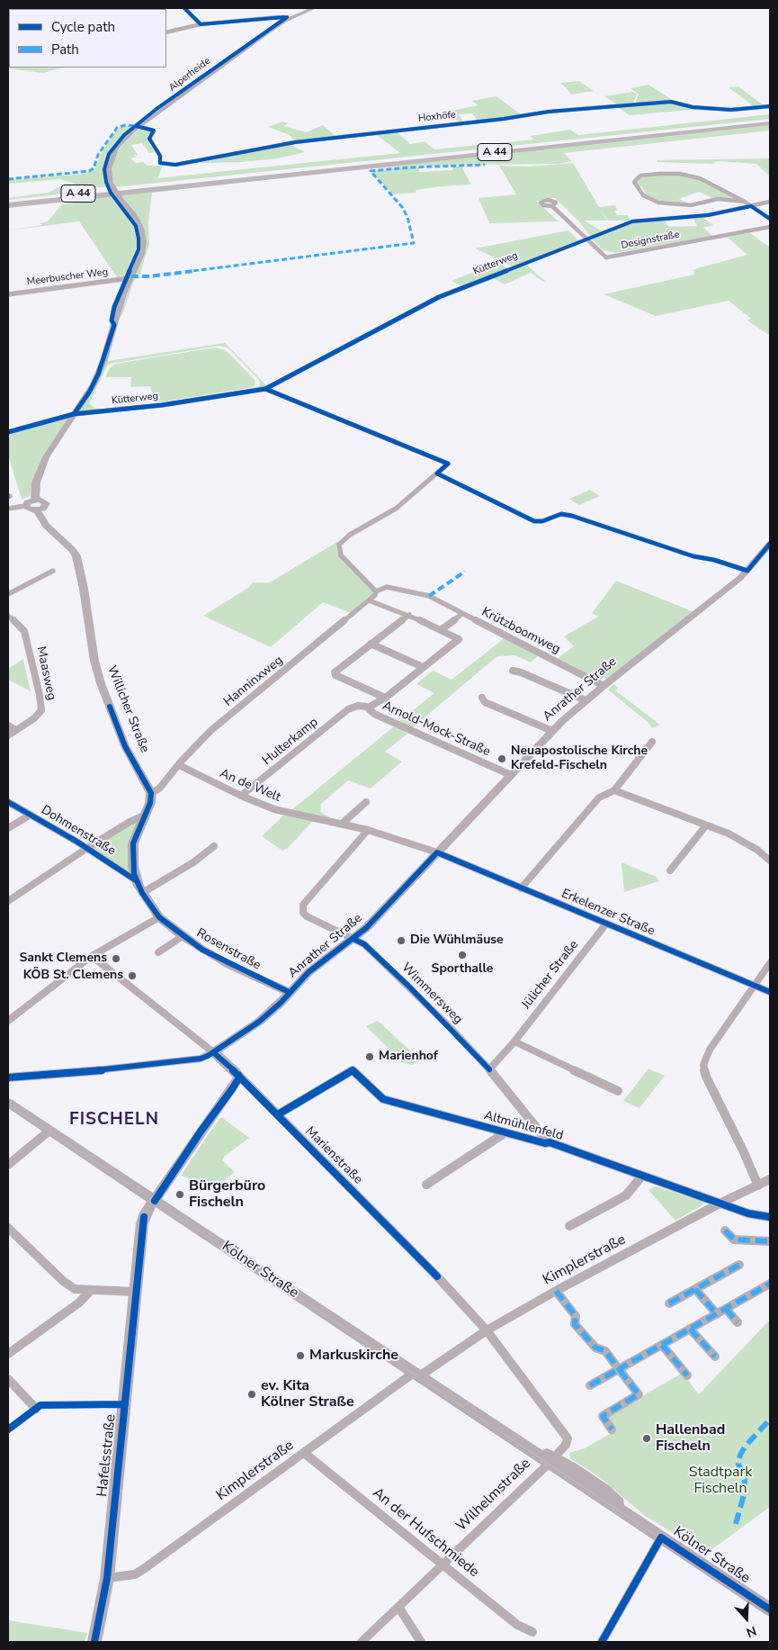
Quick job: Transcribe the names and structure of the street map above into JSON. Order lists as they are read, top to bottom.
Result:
{
  "streets": {
    "highway": ["A 44"],
    "street": [
      "Alperheide",
      "Hoxhöfe",
      "Designstraße",
      "Kütterweg",
      "Meerbuscher Weg",
      "Krützboomweg",
      "Maasweg",
      "Hanninxweg",
      "Anrather Straße",
      "Willicher Straße",
      "Arnold-Mock-Straße",
      "Hulterkamp",
      "An de Welt",
      "Dohmenstraße",
      "Erkelenzer Straße",
      "Rosenstraße",
      "Jülicher Straße",
      "Wimmersweg",
      "Altmühlenfeld",
      "Marienstraße",
      "Kimplerstraße",
      "Kölner Straße",
      "Hafelsstraße",
      "Wilhelmstraße",
      "An der Hufschmiede"
    ]
  },
  "crossings": [
    ["Alperheide", "Hoxhöfe"],
    ["Alperheide", "Meerbuscher Weg"],
    ["Designstraße", "Kütterweg"],
    ["Krützboomweg", "Hanninxweg"],
    ["Krützboomweg", "Anrather Straße"],
    ["Hanninxweg", "Willicher Straße"],
    ["Hanninxweg", "An de Welt"],
    ["Anrather Straße", "Arnold-Mock-Straße"],
    ["Anrather Straße", "An de Welt"],
    ["Anrather Straße", "Erkelenzer Straße"],
    ["Anrather Straße", "Rosenstraße"],
    ["Anrather Straße", "Wimmersweg"],
    ["Anrather Straße", "Marienstraße"],
    ["Arnold-Mock-Straße", "Hulterkamp"],
    ["Hulterkamp", "An de Welt"],
    ["An de Welt", "Erkelenzer Straße"],
    ["An de Welt", "Wimmersweg"],
    ["Dohmenstraße", "Rosenstraße"],
    ["Erkelenzer Straße", "Jülicher Straße"],
    ["Jülicher Straße", "Wimmersweg"],
    ["Wimmersweg", "Altmühlenfeld"],
    ["Altmühlenfeld", "Marienstraße"],
    ["Altmühlenfeld", "Kimplerstraße"],
    ["Marienstraße", "Kimplerstraße"],
    ["Marienstraße", "Kölner Straße"],
    ["Marienstraße", "Hafelsstraße"],
    ["Marienstraße", "Wilhelmstraße"],
    ["Kimplerstraße", "Kölner Straße"],
    ["Kimplerstraße", "Hafelsstraße"],
    ["Kimplerstraße", "An der Hufschmiede"],
    ["Kölner Straße", "Hafelsstraße"],
    ["Kölner Straße", "Wilhelmstraße"],
    ["Wilhelmstraße", "An der Hufschmiede"]
  ],
  "districts": ["FISCHELN"],
  "parks": ["Stadtpark Fischeln"],
  "places": [
    "Neuapostolische Kirche Krefeld-Fischeln",
    "Die Wühlmäuse",
    "Sporthalle",
    "Sankt Clemens",
    "KÖB St. Clemens",
    "Marienhof",
    "Bürgerbüro Fischeln",
    "Markuskirche",
    "ev. Kita Kölner Straße",
    "Hallenbad Fischeln"
  ],
  "legend": ["Cycle path", "Path"],
  "north": "bottom"
}
